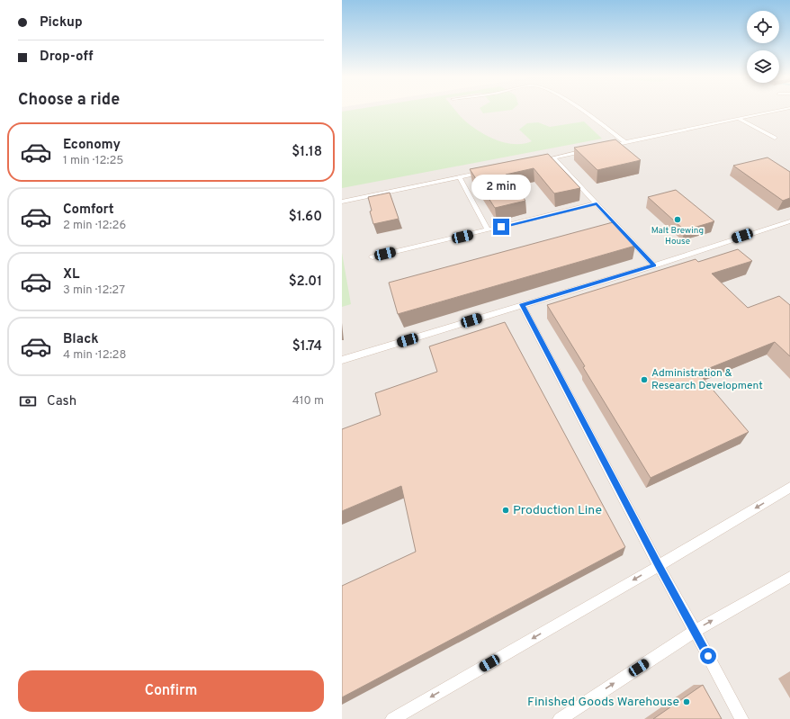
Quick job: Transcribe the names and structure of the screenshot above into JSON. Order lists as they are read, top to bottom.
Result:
{
  "places": [
    "Malt Brewing House",
    "Administration & Research Development",
    "Production Line",
    "Finished Goods Warehouse"
  ],
  "page": {
    "banner": ["Pickup", "Drop-off"],
    "heading": "Choose a ride",
    "list": [
      {
        "name": "Economy",
        "note": "1 min · 12:25",
        "value": "$1.18"
      },
      {
        "name": "Comfort",
        "note": "2 min · 12:26",
        "value": "$1.60"
      },
      {
        "name": "XL",
        "note": "3 min · 12:27",
        "value": "$2.01"
      },
      {
        "name": "Black",
        "note": "4 min · 12:28",
        "value": "$1.74"
      }
    ],
    "bubble": "2 min",
    "pay": ["Cash", "410 m"],
    "buttons": "Confirm"
  }
}
